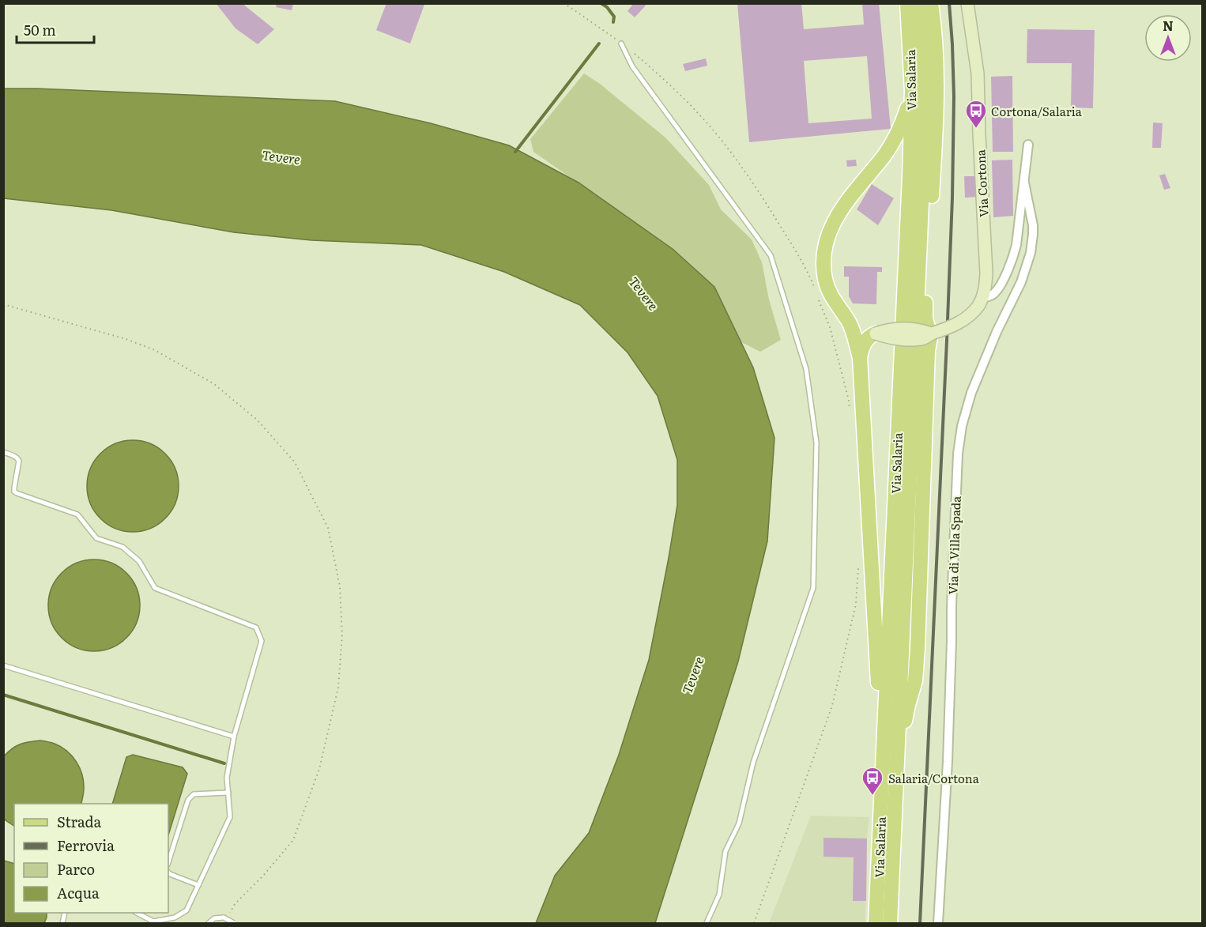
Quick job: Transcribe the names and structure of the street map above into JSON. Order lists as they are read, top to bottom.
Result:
{
  "streets": {
    "main road": ["Via Salaria"],
    "street": ["Via Cortona", "Via di Villa Spada"]
  },
  "crossings": [
    ["Via Cortona", "Via di Villa Spada"]
  ],
  "water": ["Tevere"],
  "places": {
    "bus stop": ["Cortona/Salaria", "Salaria/Cortona"]
  },
  "legend": [
    "Strada",
    "Ferrovia",
    "Parco",
    "Acqua"
  ],
  "scale_bar": "50 m",
  "north": "top"
}
